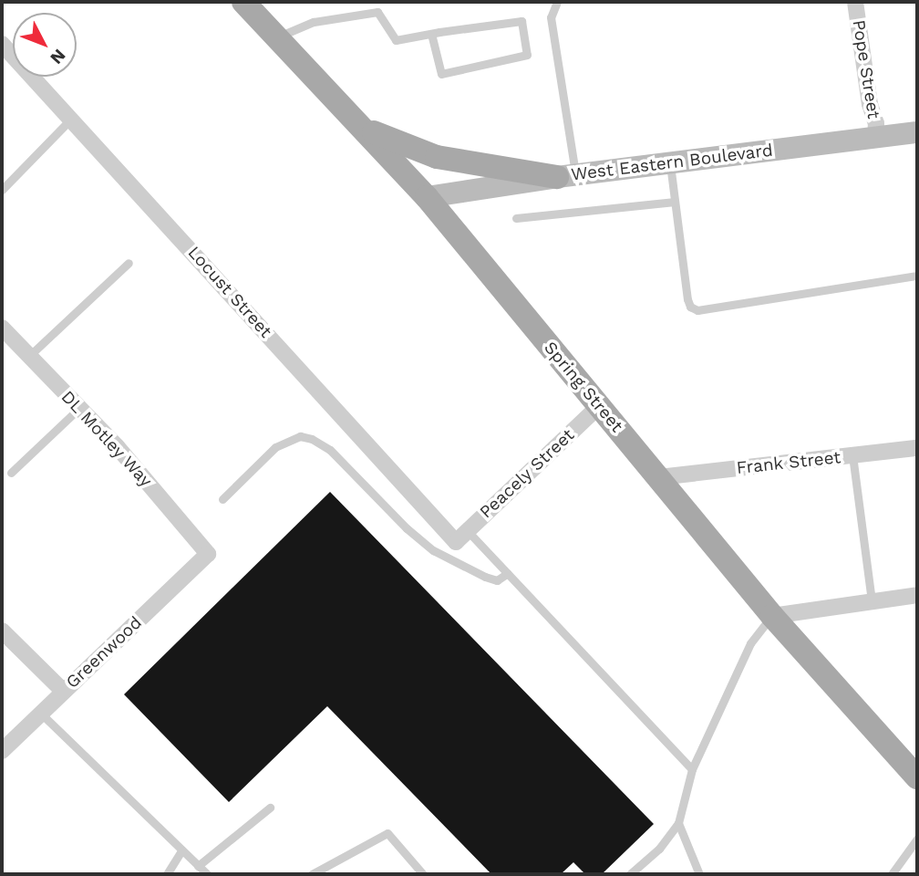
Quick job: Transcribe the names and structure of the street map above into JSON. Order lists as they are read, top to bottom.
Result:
{
  "streets": {
    "main road": ["West Eastern Boulevard", "Spring Street"],
    "street": [
      "Pope Street",
      "Locust Street",
      "DL Motley Way",
      "Frank Street",
      "Peacely Street",
      "Greenwood"
    ]
  },
  "crossings": [
    ["Pope Street", "West Eastern Boulevard"],
    ["West Eastern Boulevard", "Spring Street"],
    ["Locust Street", "Peacely Street"],
    ["Spring Street", "Frank Street"],
    ["Spring Street", "Peacely Street"],
    ["DL Motley Way", "Greenwood"]
  ],
  "north": "bottom right"
}
